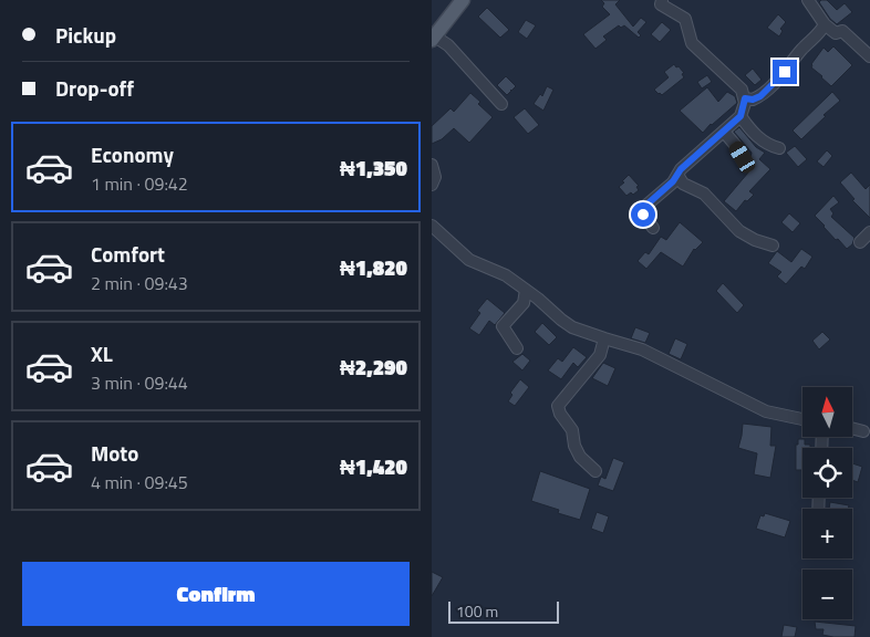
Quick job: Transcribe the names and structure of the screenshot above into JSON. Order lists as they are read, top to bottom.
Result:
{
  "scale_bar": "100 m",
  "north": "top",
  "page": {
    "banner": ["Pickup", "Drop-off"],
    "list": [
      {
        "name": "Economy",
        "note": "1 min · 09:42",
        "value": "₦1,350"
      },
      {
        "name": "Comfort",
        "note": "2 min · 09:43",
        "value": "₦1,820"
      },
      {
        "name": "XL",
        "note": "3 min · 09:44",
        "value": "₦2,290"
      },
      {
        "name": "Moto",
        "note": "4 min · 09:45",
        "value": "₦1,420"
      }
    ],
    "map_buttons": ["+", "−"],
    "buttons": "Confirm",
    "scale": "100 m"
  }
}
